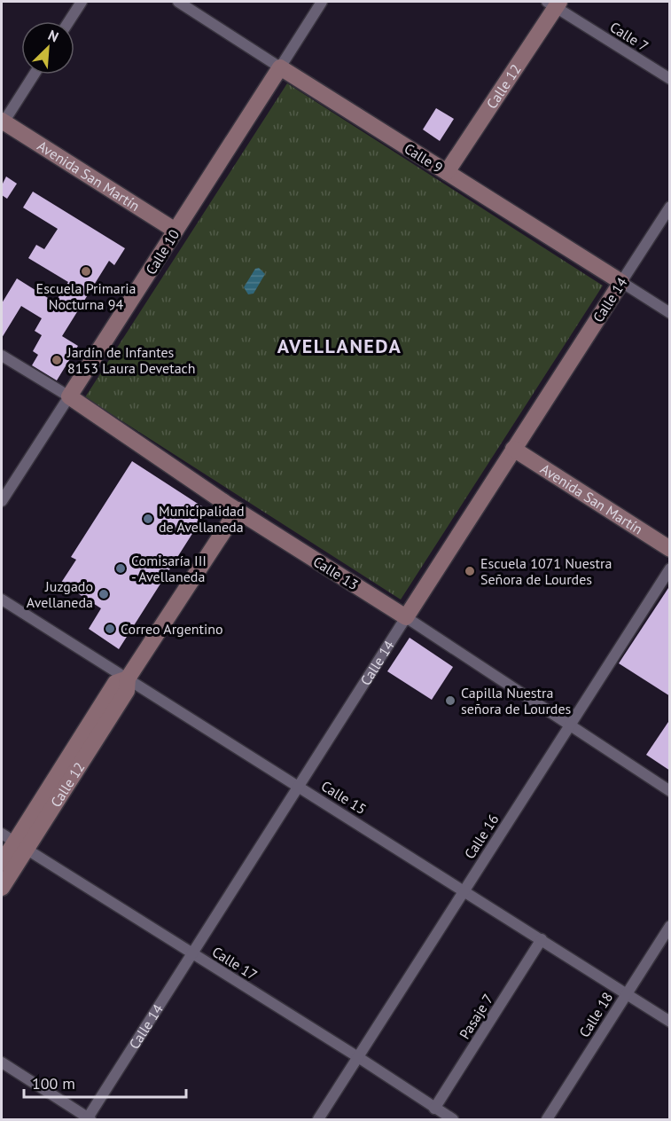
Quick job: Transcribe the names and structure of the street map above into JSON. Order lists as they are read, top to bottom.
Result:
{
  "streets": {
    "street": [
      "Calle 7",
      "Calle 12",
      "Calle 9",
      "Avenida San Martín",
      "Calle 10",
      "Calle 14",
      "Calle 13",
      "Calle 15",
      "Calle 16",
      "Calle 17",
      "Calle 18",
      "Pasaje 7"
    ]
  },
  "crossings": [
    ["Calle 7", "Calle 12"],
    ["Calle 12", "Calle 9"],
    ["Calle 12", "Calle 13"],
    ["Calle 12", "Calle 15"],
    ["Calle 12", "Calle 17"],
    ["Calle 9", "Calle 10"],
    ["Calle 9", "Calle 14"],
    ["Avenida San Martín", "Calle 10"],
    ["Avenida San Martín", "Calle 14"],
    ["Calle 10", "Calle 13"],
    ["Calle 14", "Calle 13"],
    ["Calle 14", "Calle 15"],
    ["Calle 14", "Calle 17"],
    ["Calle 13", "Calle 16"],
    ["Calle 15", "Calle 16"],
    ["Calle 15", "Calle 18"],
    ["Calle 15", "Pasaje 7"],
    ["Calle 16", "Calle 17"],
    ["Calle 17", "Pasaje 7"]
  ],
  "districts": ["AVELLANEDA"],
  "places": [
    "Escuela Primaria Nocturna 94",
    "Jardín de Infantes 8153 Laura Devetach",
    "Municipalidad de Avellaneda",
    "Comisaría III - Avellaneda",
    "Escuela 1071 Nuestra Señora de Lourdes",
    "Juzgado Avellaneda",
    "Correo Argentino",
    "Capilla Nuestra señora de Lourdes"
  ],
  "scale_bar": "100 m",
  "north": "top right"
}
